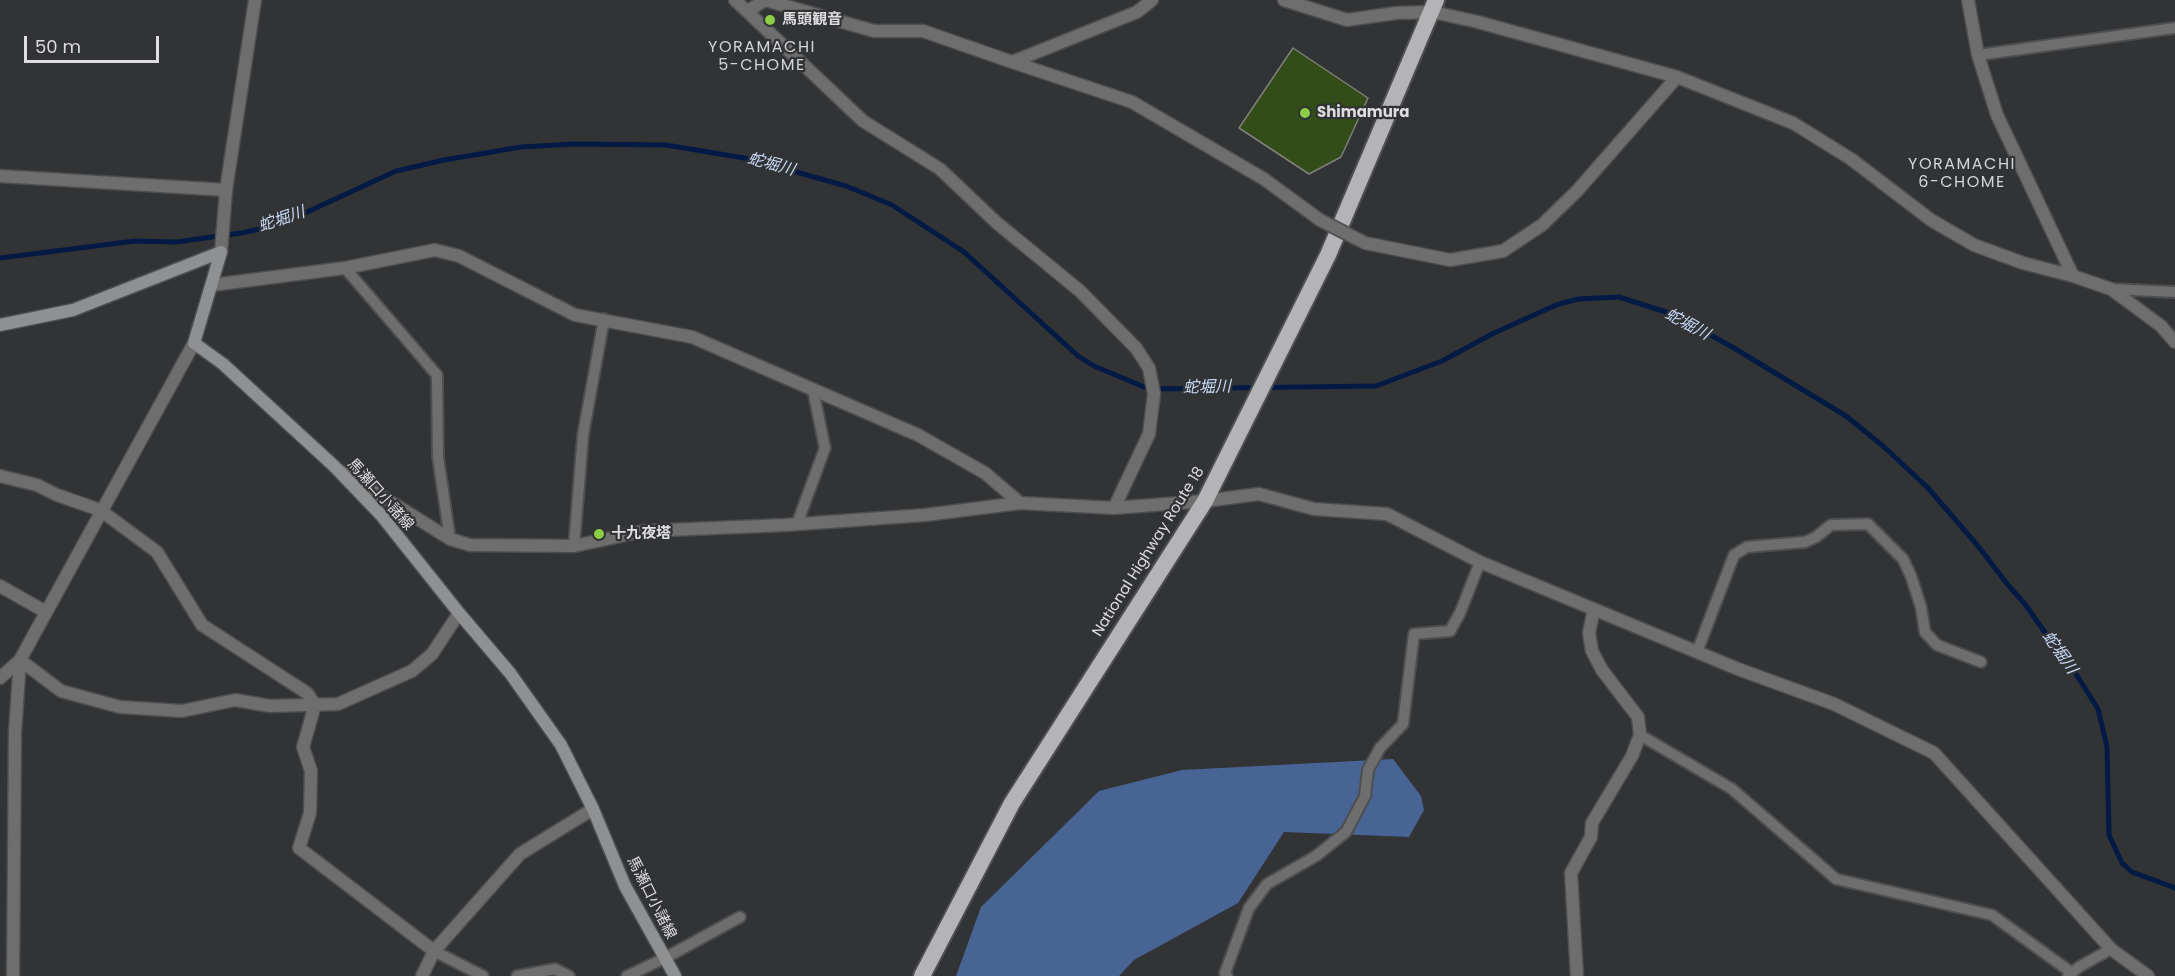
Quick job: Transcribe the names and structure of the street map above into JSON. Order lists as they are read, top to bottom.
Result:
{
  "streets": {
    "highway": ["National Highway Route 18"],
    "main road": ["馬瀬口小諸線"]
  },
  "districts": ["YORAMACHI 5-CHOME", "YORAMACHI 6-CHOME"],
  "water": ["蛇堀川"],
  "places": ["馬頭観音", "Shimamura", "十九夜塔"],
  "scale_bar": "50 m"
}
